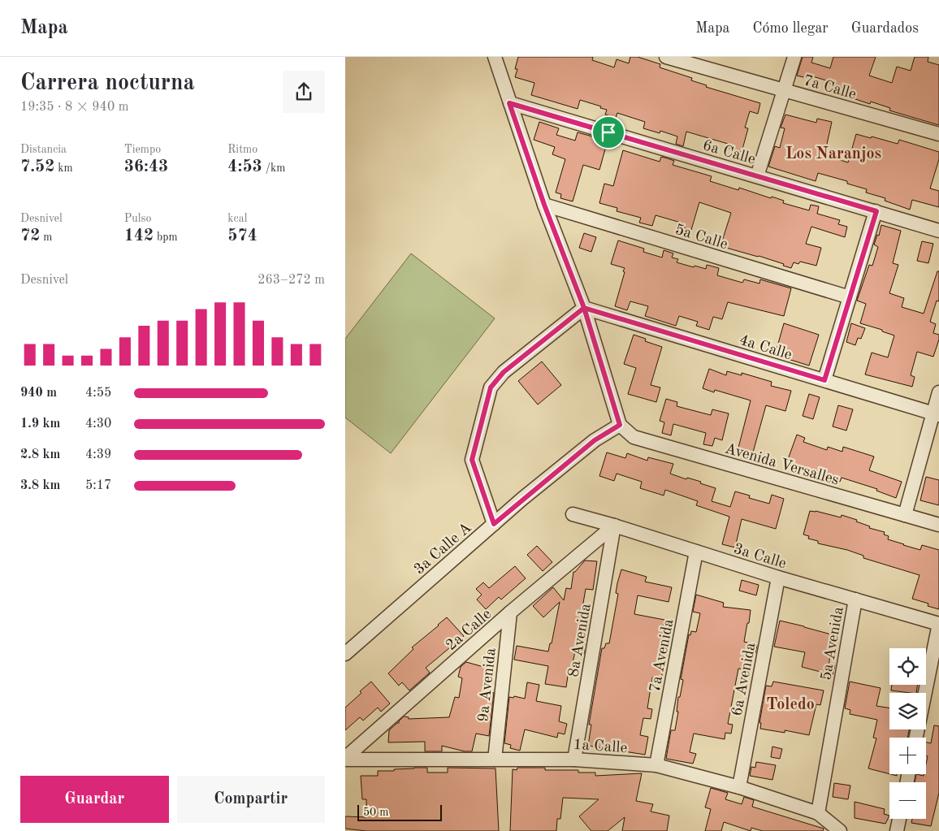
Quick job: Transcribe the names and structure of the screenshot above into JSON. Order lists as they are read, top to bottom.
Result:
{
  "streets": {
    "street": [
      "7a Calle",
      "6a Calle",
      "5a Calle",
      "4a Calle",
      "Avenida Versalles",
      "3a Calle A",
      "3a Calle",
      "2a Calle",
      "8a Avenida",
      "5a Avenida",
      "7a Avenida",
      "6a Avenida",
      "9a Avenida",
      "1a Calle"
    ]
  },
  "crossings": [
    ["Avenida Versalles", "3a Calle A"],
    ["3a Calle", "2a Calle"],
    ["3a Calle", "8a Avenida"],
    ["3a Calle", "5a Avenida"],
    ["3a Calle", "7a Avenida"],
    ["3a Calle", "6a Avenida"],
    ["2a Calle", "8a Avenida"],
    ["2a Calle", "9a Avenida"],
    ["2a Calle", "1a Calle"],
    ["8a Avenida", "1a Calle"],
    ["5a Avenida", "1a Calle"],
    ["7a Avenida", "1a Calle"],
    ["6a Avenida", "1a Calle"],
    ["9a Avenida", "1a Calle"]
  ],
  "districts": ["Los Naranjos", "Toledo"],
  "scale_bar": "50 m",
  "page": {
    "header": "Mapa",
    "nav": ["Mapa", "Cómo llegar", "Guardados"],
    "heading": ["Carrera nocturna", "19:35 · 8 × 940 m"],
    "stats": [
      ["Distancia", "7.52 km"],
      ["Tiempo", "36:43"],
      ["Ritmo", "4:53 /km"],
      ["Desnivel", "72 m"],
      ["Pulso", "142 bpm"],
      ["kcal", "574"]
    ],
    "chart": ["Desnivel", "263–272 m"],
    "list": [
      {
        "name": "940 m",
        "note": "4:55"
      },
      {
        "name": "1.9 km",
        "note": "4:30"
      },
      {
        "name": "2.8 km",
        "note": "4:39"
      },
      {
        "name": "3.8 km",
        "note": "5:17"
      }
    ],
    "map_buttons": ["+", "−"],
    "buttons": ["Guardar", "Compartir"],
    "scale": "50 m"
  }
}
